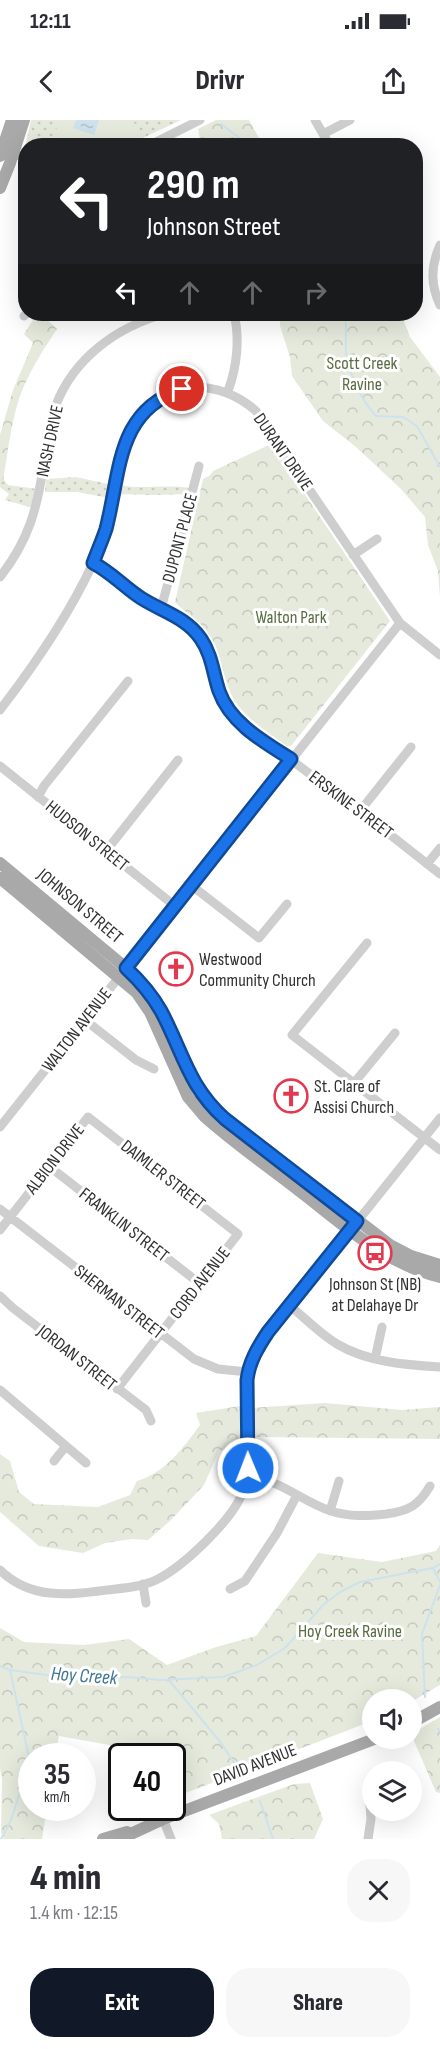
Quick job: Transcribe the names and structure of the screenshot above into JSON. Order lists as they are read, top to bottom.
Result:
{
  "streets": {
    "main road": ["JOHNSON STREET", "DAVID AVENUE"],
    "street": [
      "NASH DRIVE",
      "DURANT DRIVE",
      "DUPONT PLACE",
      "ERSKINE STREET",
      "HUDSON STREET",
      "WALTON AVENUE",
      "ALBION DRIVE",
      "DAIMLER STREET",
      "FRANKLIN STREET",
      "CORD AVENUE",
      "SHERMAN STREET",
      "JORDAN STREET"
    ]
  },
  "crossings": [
    ["DURANT DRIVE", "ERSKINE STREET"],
    ["DURANT DRIVE", "WALTON AVENUE"],
    ["DUPONT PLACE", "ERSKINE STREET"],
    ["ERSKINE STREET", "WALTON AVENUE"],
    ["HUDSON STREET", "WALTON AVENUE"],
    ["JOHNSON STREET", "WALTON AVENUE"],
    ["ALBION DRIVE", "DAIMLER STREET"],
    ["ALBION DRIVE", "FRANKLIN STREET"],
    ["ALBION DRIVE", "SHERMAN STREET"],
    ["DAIMLER STREET", "CORD AVENUE"],
    ["FRANKLIN STREET", "CORD AVENUE"],
    ["CORD AVENUE", "SHERMAN STREET"],
    ["CORD AVENUE", "JORDAN STREET"]
  ],
  "water": ["Hoy Creek"],
  "parks": ["Scott Creek Ravine", "Walton Park", "Hoy Creek Ravine"],
  "places": {
    "church": ["Westwood Community Church", "St. Clare of Assisi Church"],
    "bus stop": ["Johnson St (NB) at Delahaye Dr"]
  },
  "page": {
    "status": "12:11",
    "header": "Drivr",
    "turn": ["290 m", "Johnson Street"],
    "speed": "35 km/h",
    "limit": "40",
    "heading": ["4 min", "1.4 km · 12:15"],
    "buttons": ["Exit", "Share"]
  }
}
